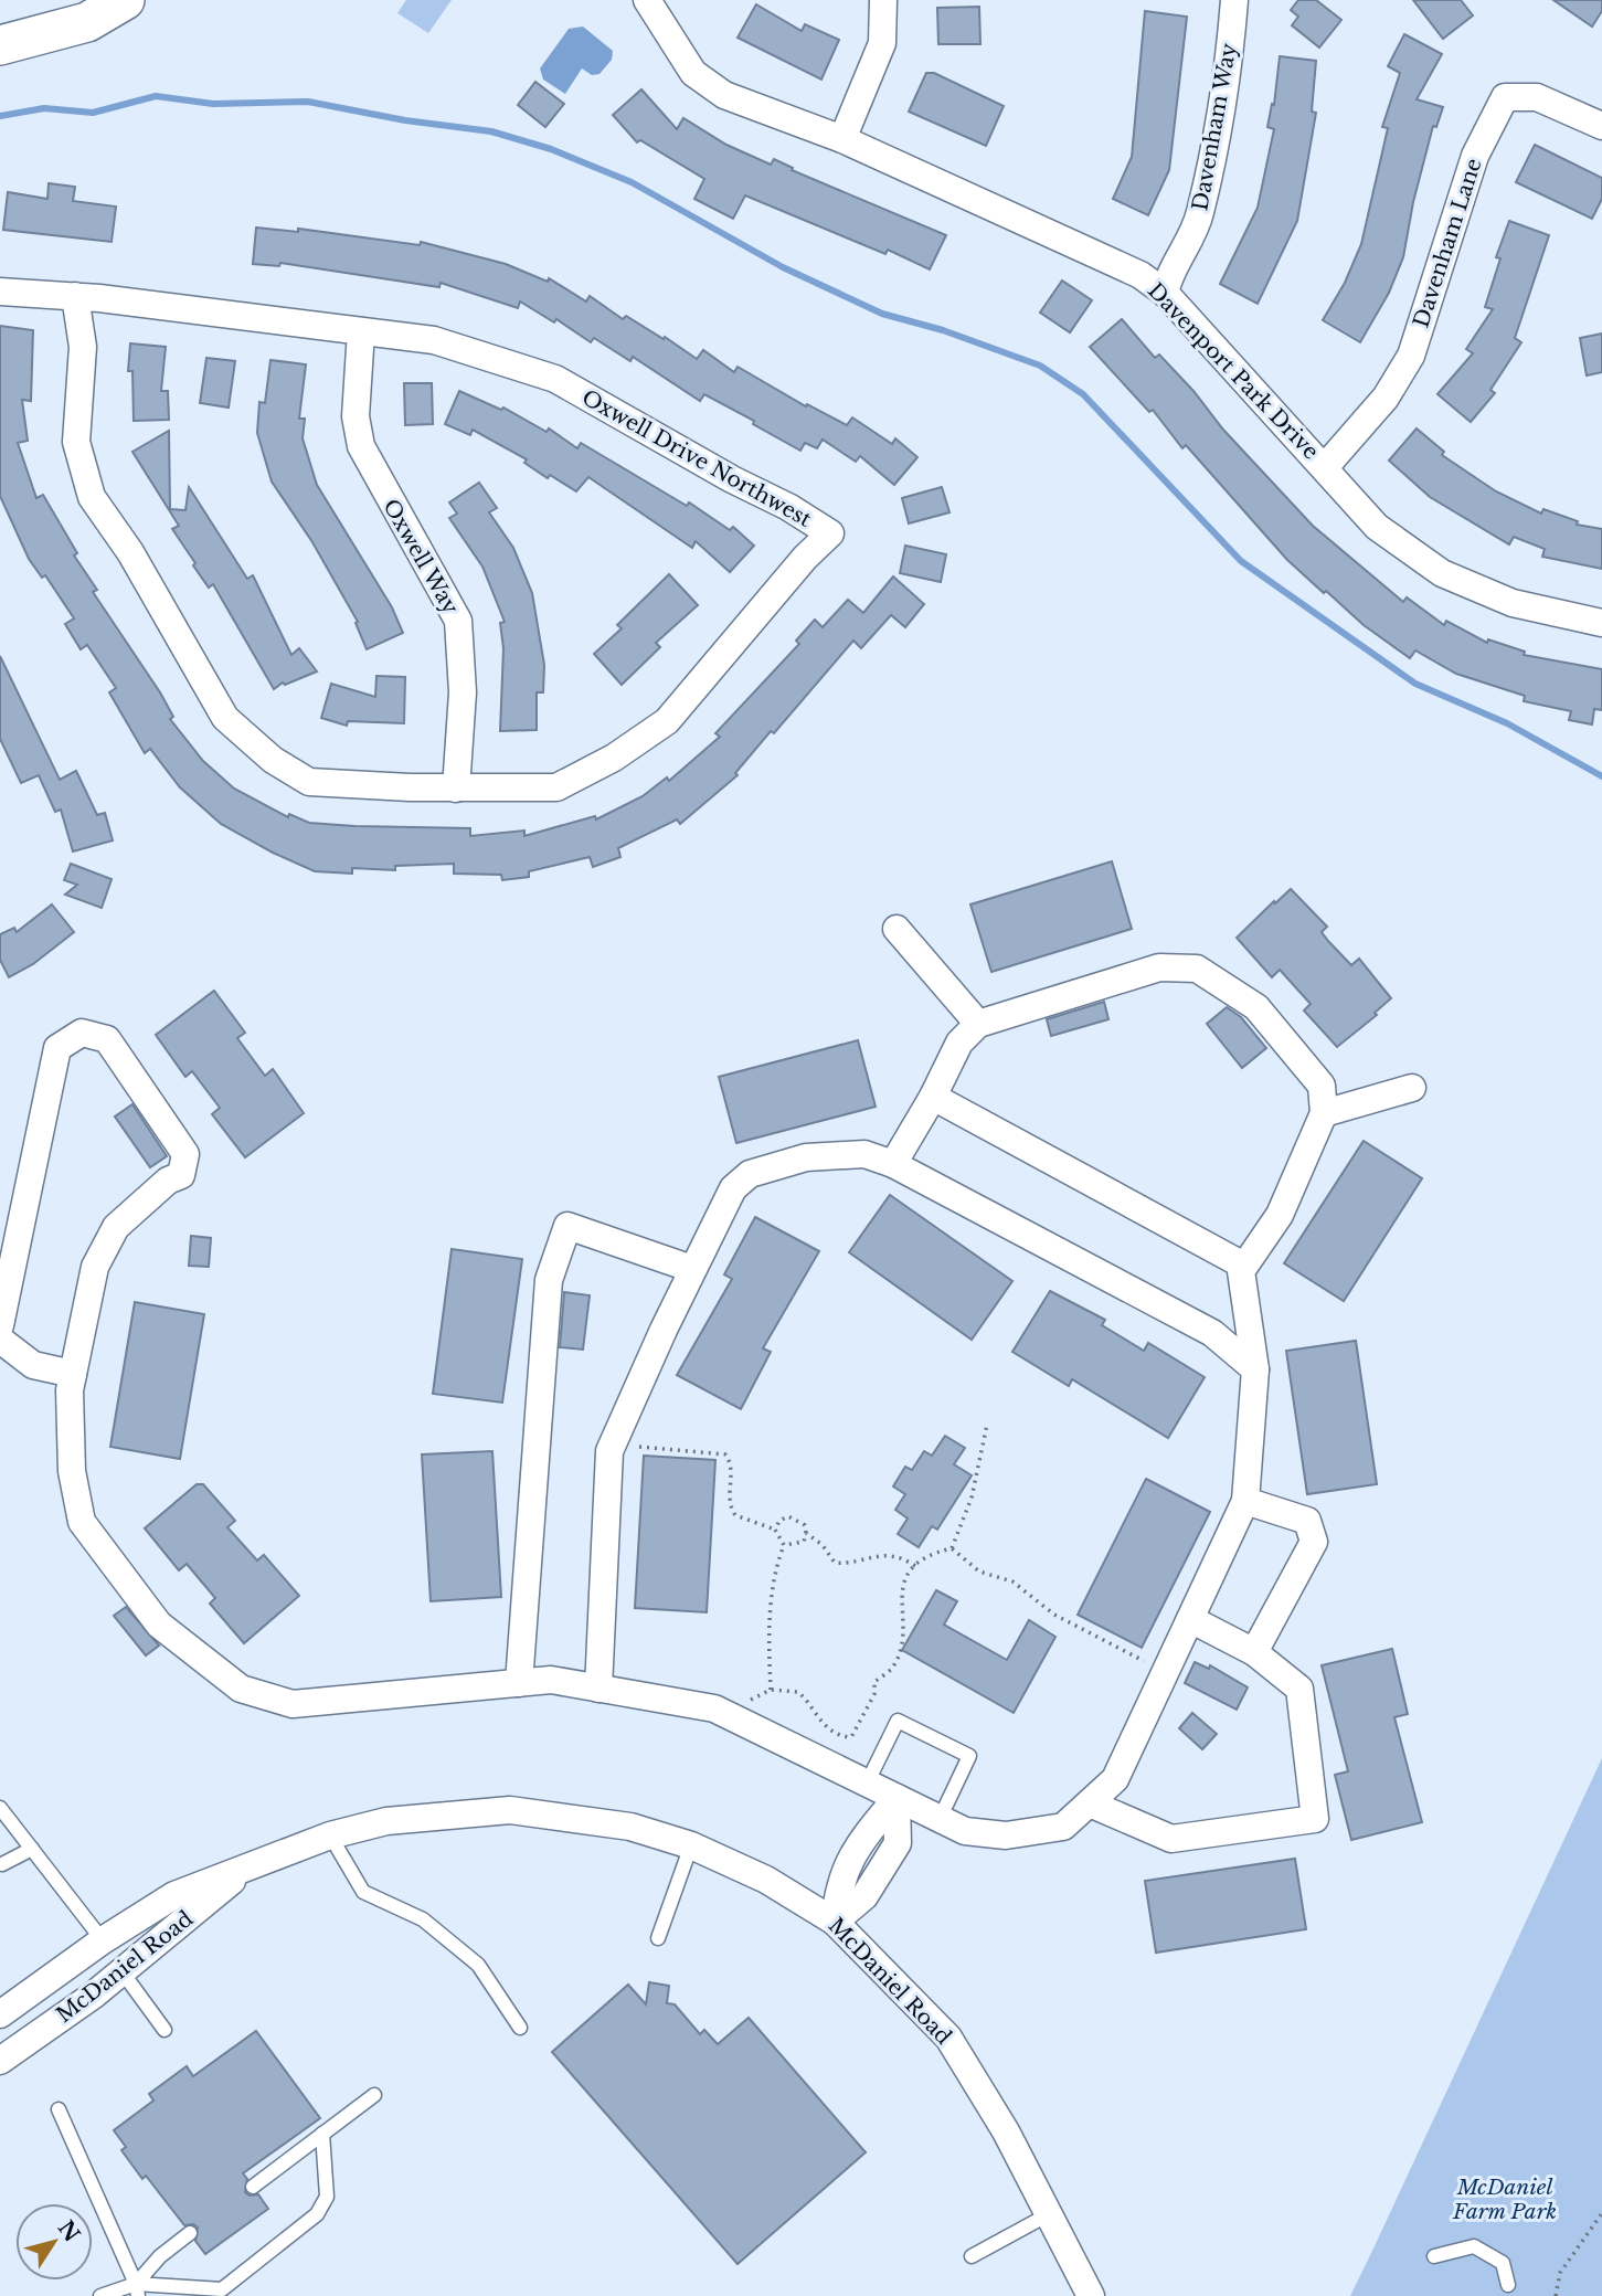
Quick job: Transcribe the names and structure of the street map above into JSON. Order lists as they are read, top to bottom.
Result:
{
  "streets": {
    "street": [
      "Davenham Way",
      "Davenham Lane",
      "Davenport Park Drive",
      "Oxwell Drive Northwest",
      "Oxwell Way",
      "McDaniel Road"
    ]
  },
  "crossings": [
    ["Davenham Way", "Davenport Park Drive"],
    ["Davenham Lane", "Davenport Park Drive"],
    ["Oxwell Drive Northwest", "Oxwell Way"]
  ],
  "parks": ["McDaniel Farm Park"],
  "north": "top right"
}
